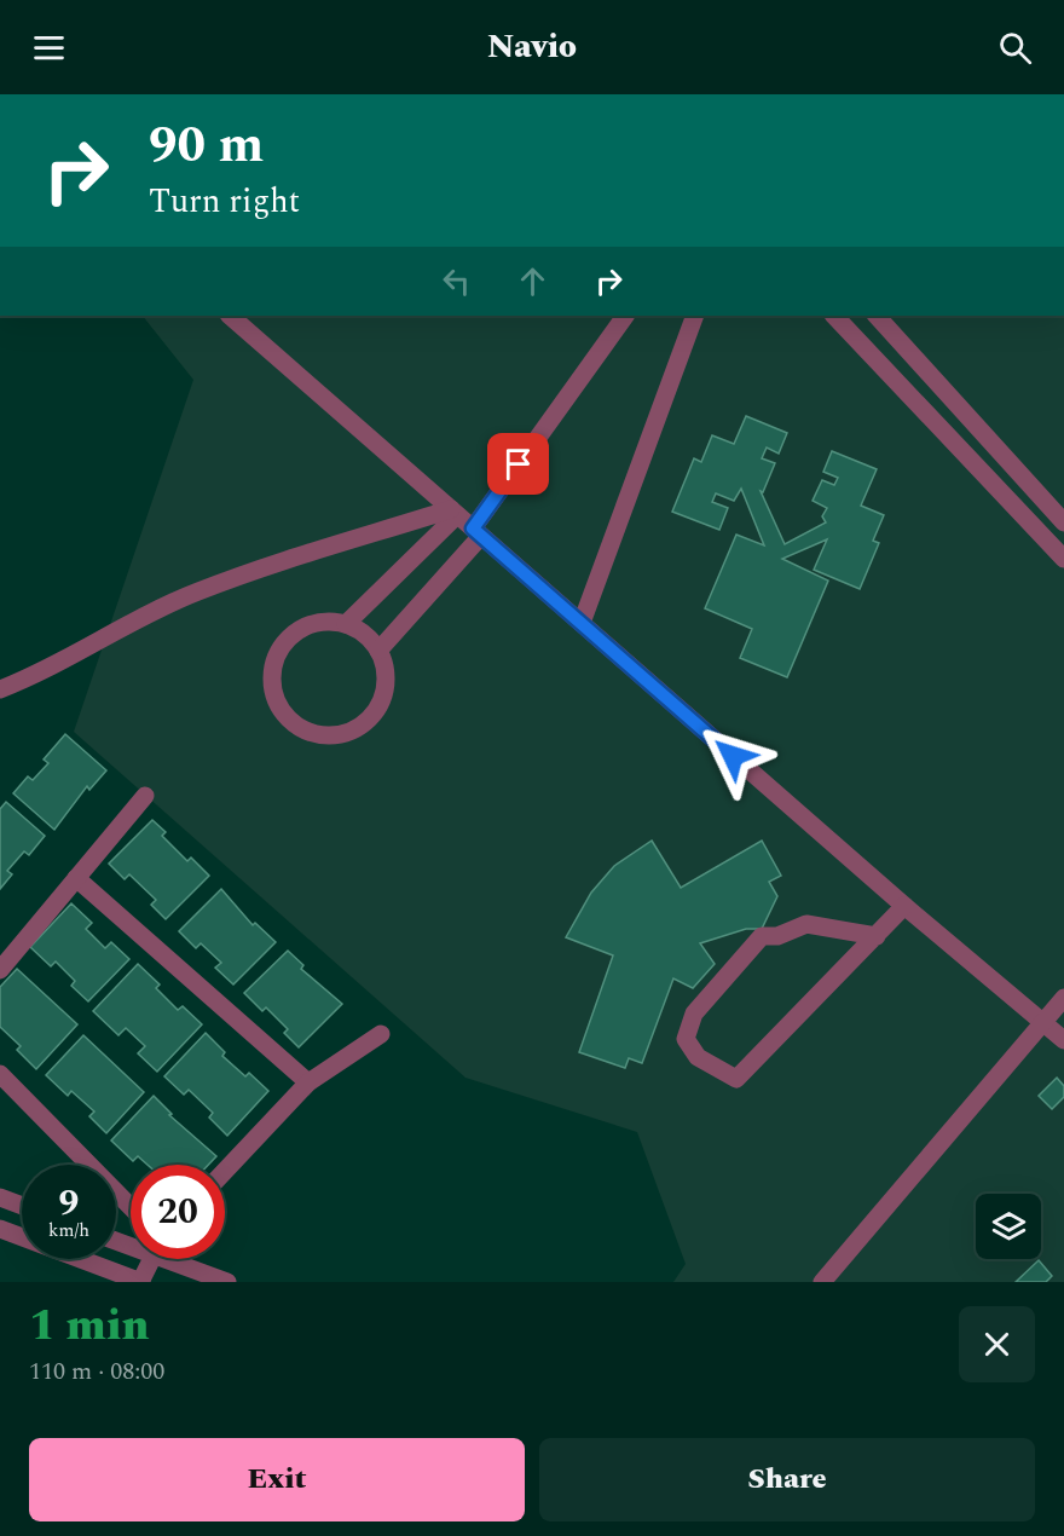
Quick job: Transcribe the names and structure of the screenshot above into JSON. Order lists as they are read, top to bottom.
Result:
{
  "page": {
    "header": "Navio",
    "turn": ["90 m", "Turn right"],
    "speed": "9 km/h",
    "limit": "20",
    "heading": ["1 min", "110 m · 08:00"],
    "buttons": ["Exit", "Share"]
  }
}
